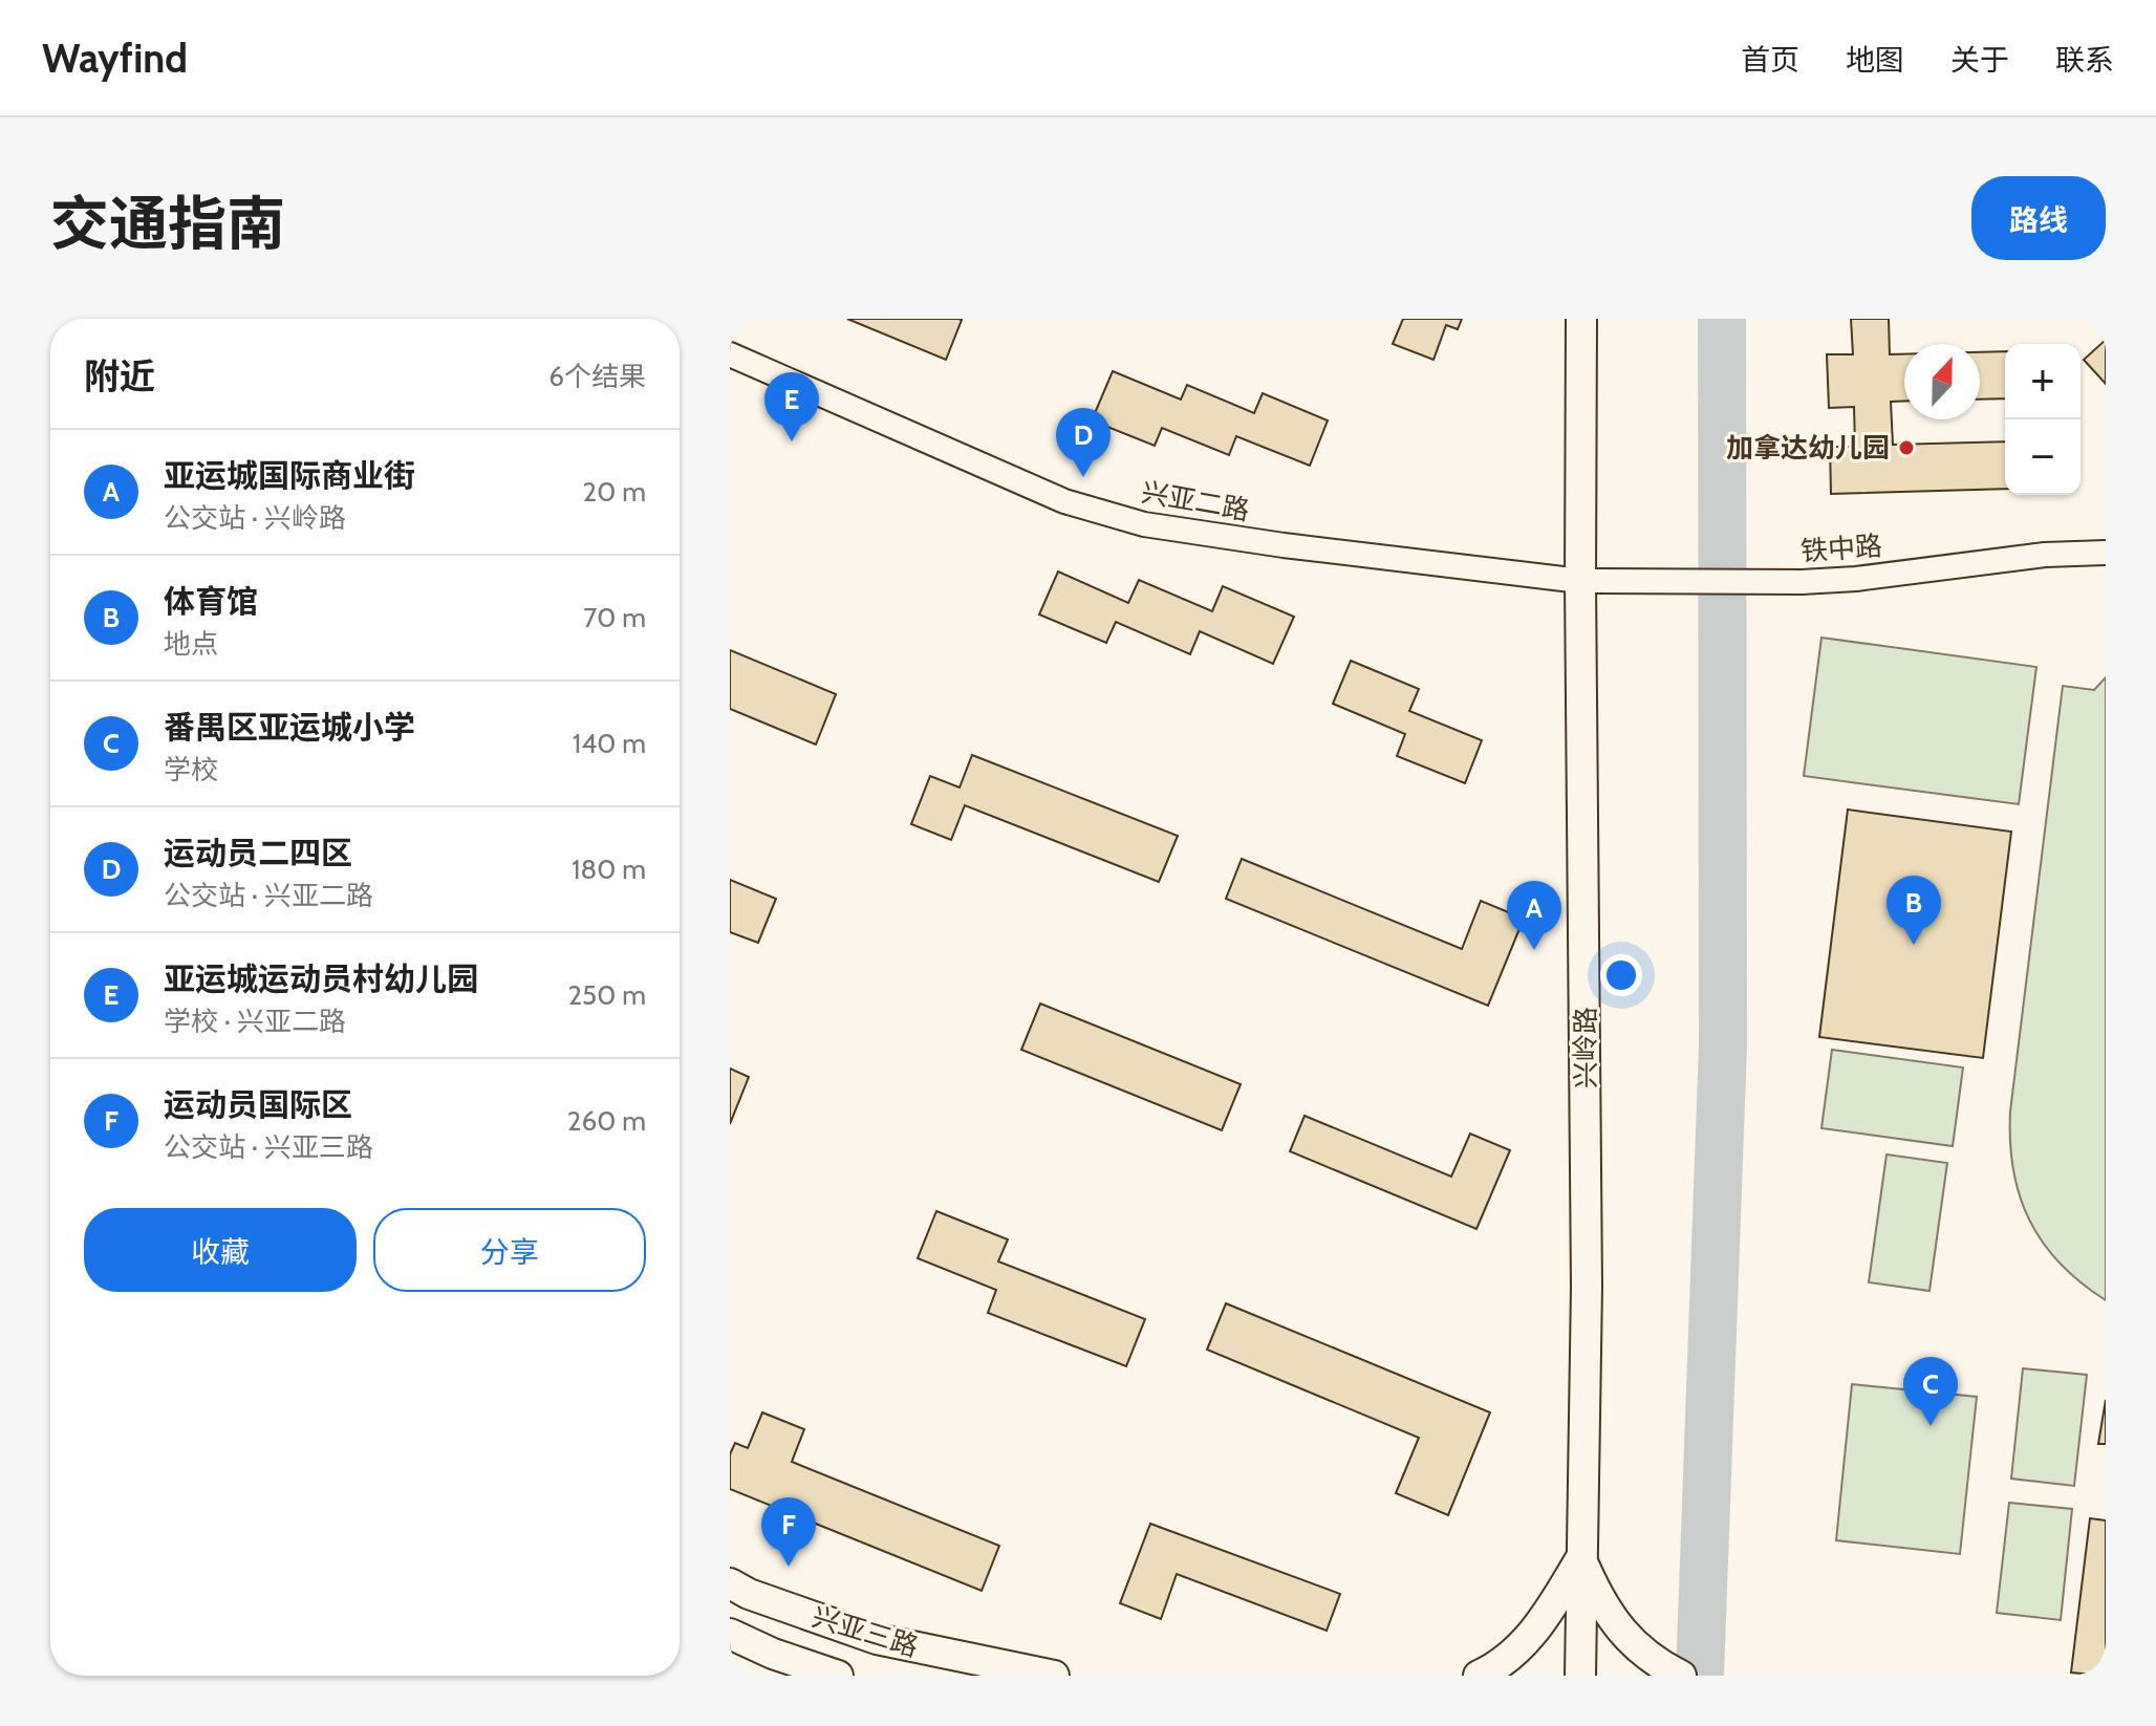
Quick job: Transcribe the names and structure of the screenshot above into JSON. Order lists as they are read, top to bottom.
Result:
{
  "streets": {
    "street": [
      "兴亚二路",
      "铁中路",
      "兴岭路",
      "兴亚三路"
    ]
  },
  "crossings": [
    ["兴亚二路", "铁中路"],
    ["兴亚二路", "兴岭路"],
    ["铁中路", "兴岭路"]
  ],
  "places": ["加拿达幼儿园"],
  "north": "top",
  "page": {
    "header": "Wayfind",
    "nav": [
      "首页",
      "地图",
      "关于",
      "联系"
    ],
    "title": "交通指南",
    "buttons": [
      "路线",
      ["收藏", "分享"]
    ],
    "heading": ["附近", "6个结果"],
    "map_buttons": ["+", "−"],
    "pins": [
      "E",
      "D",
      "B",
      "A",
      "C",
      "F"
    ],
    "list": [
      {
        "mark": "A",
        "name": "亚运城国际商业街",
        "note": "公交站 · 兴岭路",
        "value": "20 m"
      },
      {
        "mark": "B",
        "name": "体育馆",
        "note": "地点",
        "value": "70 m"
      },
      {
        "mark": "C",
        "name": "番禺区亚运城小学",
        "note": "学校",
        "value": "140 m"
      },
      {
        "mark": "D",
        "name": "运动员二四区",
        "note": "公交站 · 兴亚二路",
        "value": "180 m"
      },
      {
        "mark": "E",
        "name": "亚运城运动员村幼儿园",
        "note": "学校 · 兴亚二路",
        "value": "250 m"
      },
      {
        "mark": "F",
        "name": "运动员国际区",
        "note": "公交站 · 兴亚三路",
        "value": "260 m"
      }
    ]
  }
}
